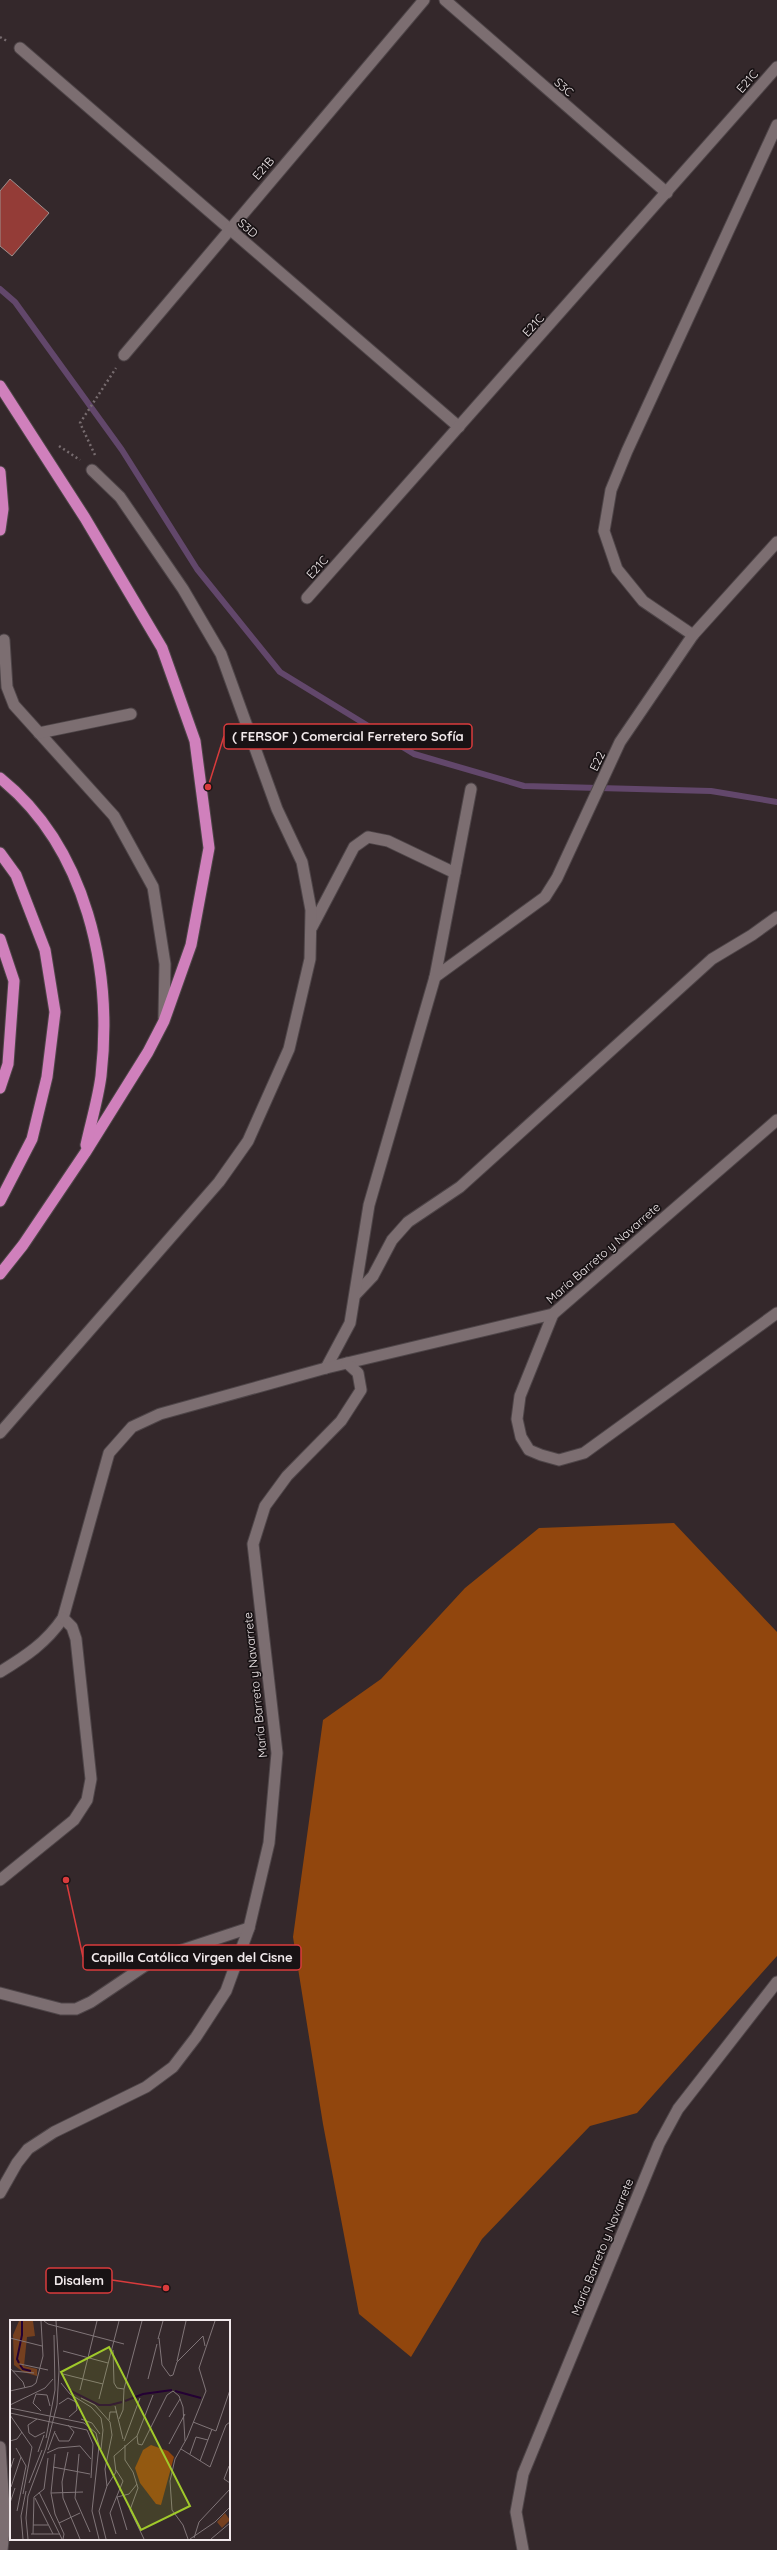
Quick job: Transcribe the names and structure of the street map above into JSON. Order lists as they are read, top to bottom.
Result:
{
  "streets": {
    "street": [
      "E21C",
      "S3C",
      "E21B",
      "S3D",
      "E22",
      "María Barreto y Navarrete"
    ]
  },
  "crossings": [
    ["E21C", "S3C"],
    ["E21C", "S3D"],
    ["E21B", "S3D"]
  ],
  "places": ["( FERSOF ) Comercial Ferretero Sofía", "Capilla Católica Virgen del Cisne", "Disalem"]
}
